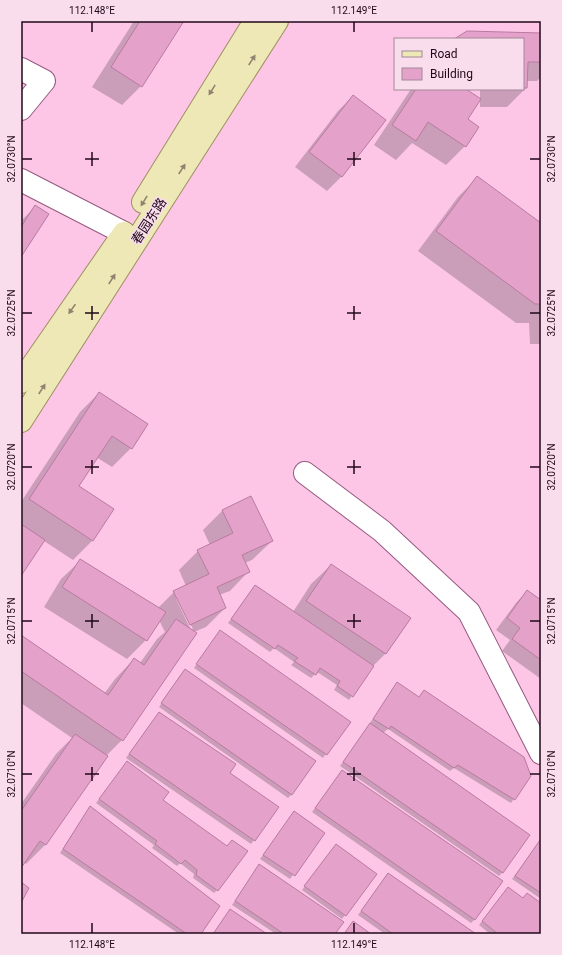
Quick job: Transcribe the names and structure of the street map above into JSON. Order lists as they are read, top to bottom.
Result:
{
  "streets": {
    "main road": ["春园东路"]
  },
  "legend": ["Road", "Building"],
  "coordinates": [
    "112.148°E",
    "112.149°E",
    "32.0730°N",
    "32.0725°N",
    "32.0720°N",
    "32.0715°N",
    "32.0710°N"
  ]
}
